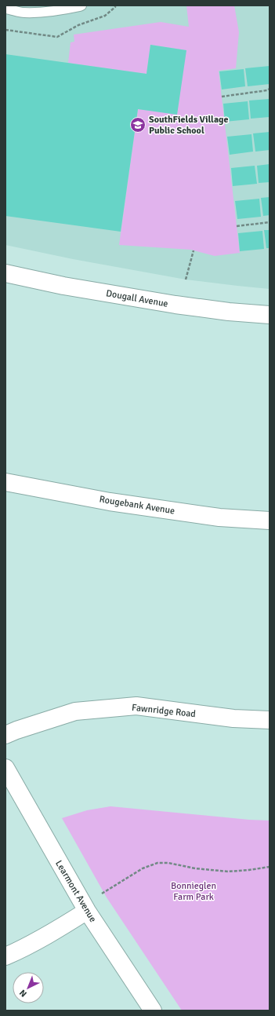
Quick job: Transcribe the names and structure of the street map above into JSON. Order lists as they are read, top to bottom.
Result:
{
  "streets": {
    "street": [
      "Dougall Avenue",
      "Rougebank Avenue",
      "Fawnridge Road",
      "Learmont Avenue"
    ]
  },
  "parks": ["Bonnieglen Farm Park"],
  "places": {
    "school or university": ["SouthFields Village Public School"]
  },
  "north": "bottom left"
}
